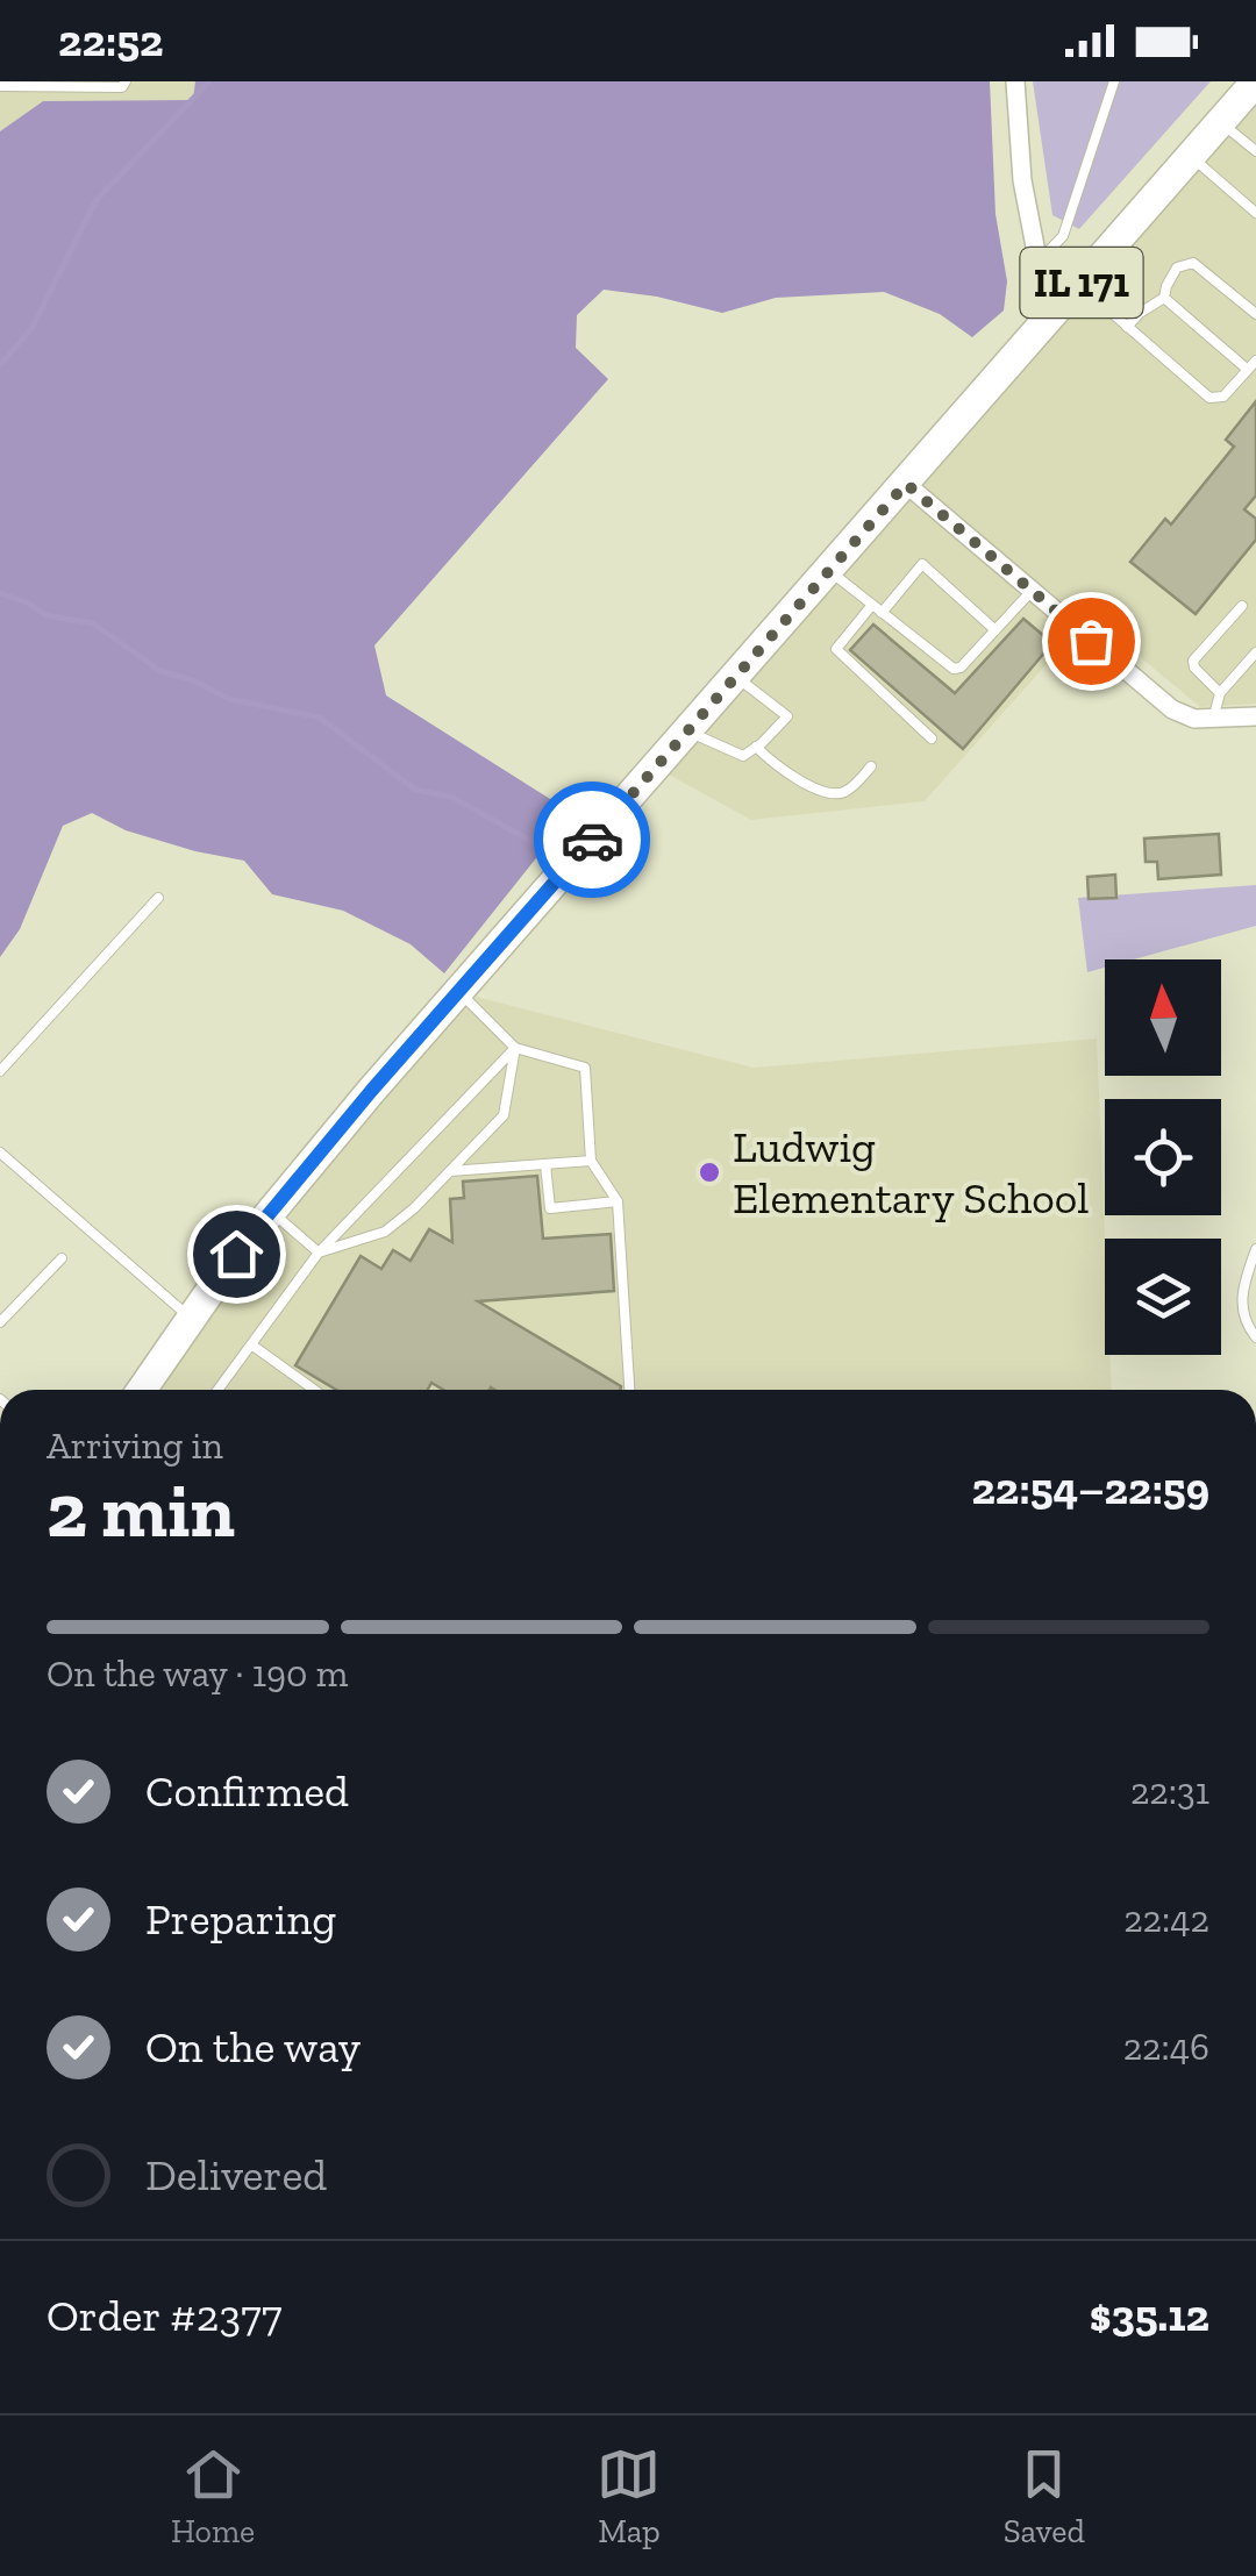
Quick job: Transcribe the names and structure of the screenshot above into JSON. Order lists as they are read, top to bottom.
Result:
{
  "streets": {
    "main road": ["IL 171"]
  },
  "places": ["Ludwig Elementary School"],
  "north": "top",
  "page": {
    "status": "22:52",
    "heading": ["2 min", "Arriving in", "22:54–22:59"],
    "panel": ["Order #2377", "$35.12"],
    "bar": "On the way · 190 m",
    "list": [
      ["Confirmed", "22:31"],
      ["Preparing", "22:42"],
      ["On the way", "22:46"],
      "Delivered"
    ],
    "tabs": ["Home", "Map", "Saved"]
  }
}
